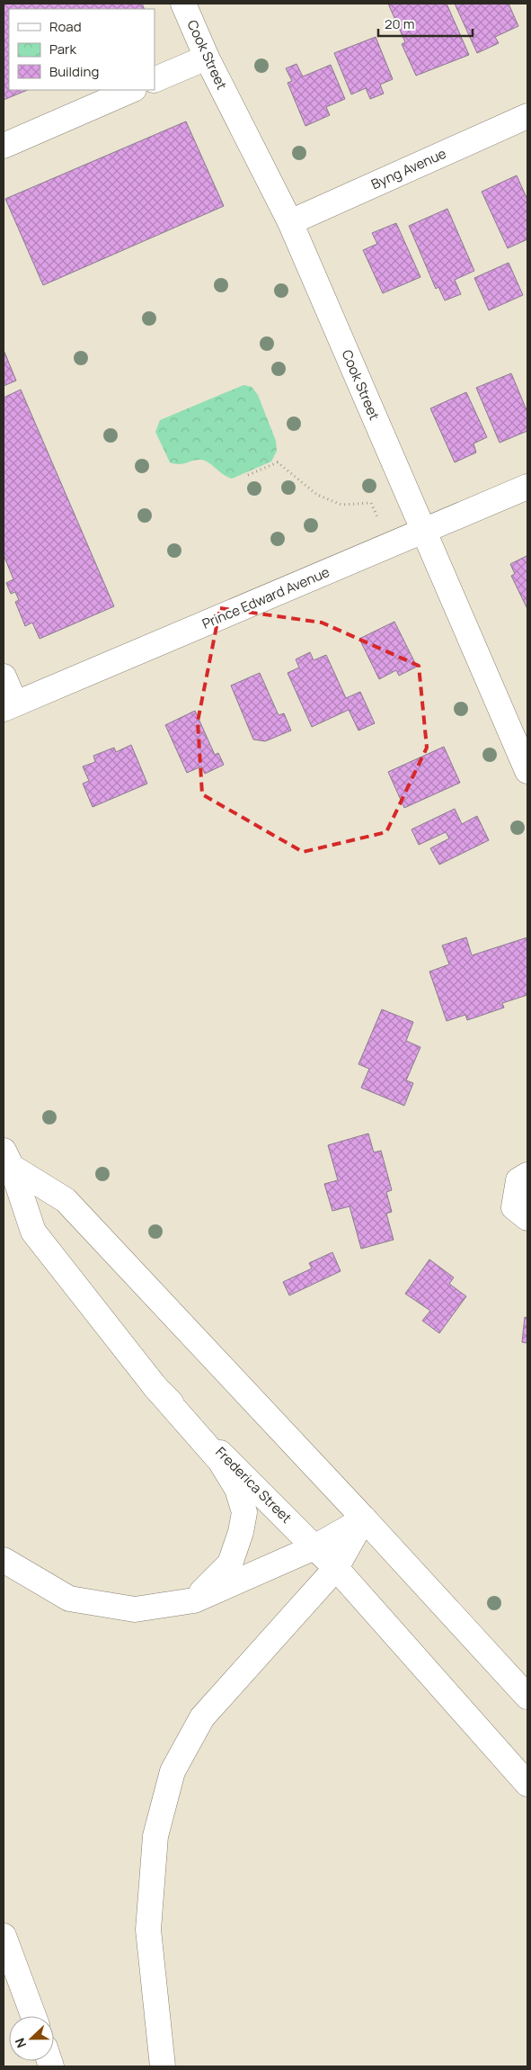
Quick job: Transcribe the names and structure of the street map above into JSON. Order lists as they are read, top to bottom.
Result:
{
  "streets": {
    "main road": [
      "Cook Street",
      "Byng Avenue",
      "Prince Edward Avenue",
      "Frederica Street"
    ]
  },
  "crossings": [
    ["Cook Street", "Byng Avenue"],
    ["Cook Street", "Prince Edward Avenue"]
  ],
  "legend": ["Road", "Park", "Building"],
  "scale_bar": "20 m",
  "north": "left"
}
